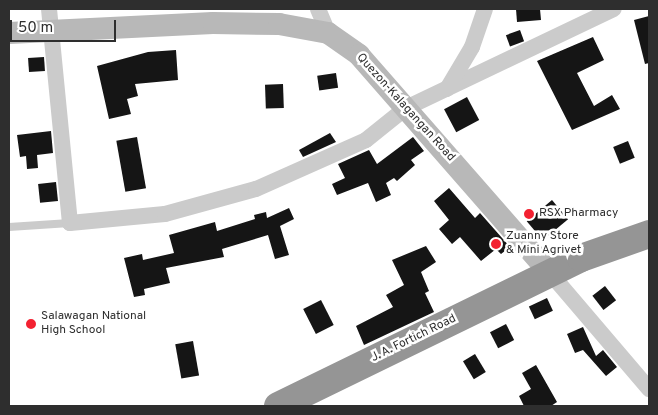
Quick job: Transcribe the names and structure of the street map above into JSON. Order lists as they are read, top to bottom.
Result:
{
  "streets": {
    "highway": ["J. A. Fortich Road"],
    "main road": ["Quezon-Kalagangan Road"]
  },
  "crossings": [
    ["Quezon-Kalagangan Road", "J. A. Fortich Road"]
  ],
  "places": ["RSX Pharmacy", "Zuanny Store & Mini Agrivet", "Salawagan National High School"],
  "scale_bar": "50 m"
}
